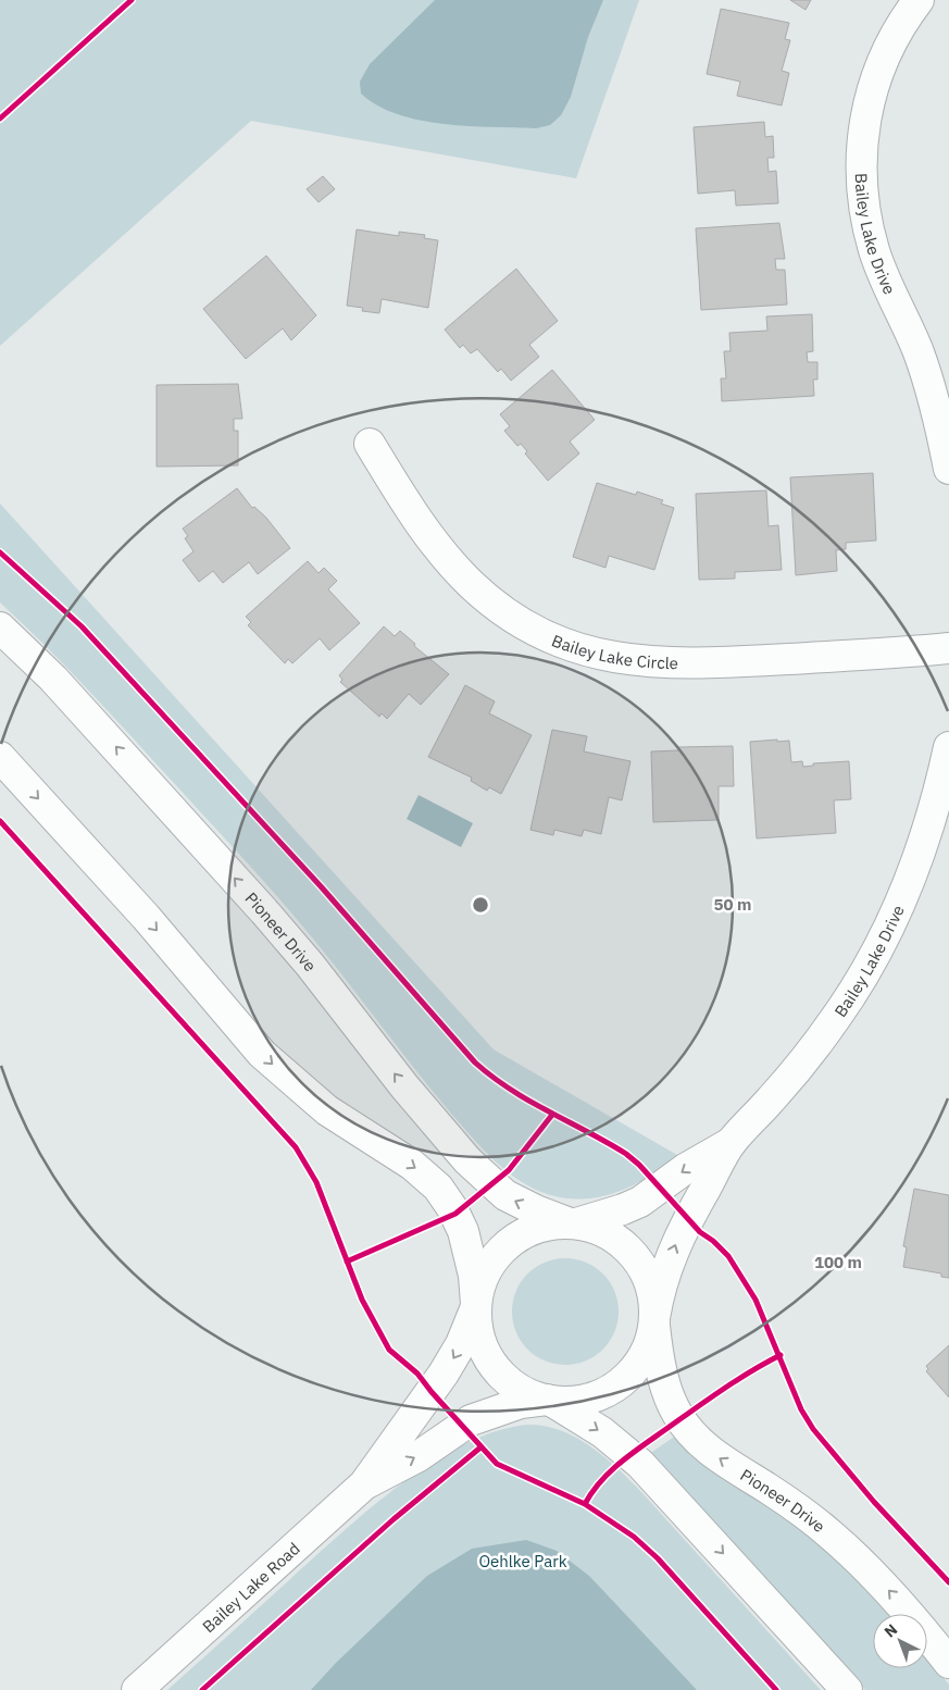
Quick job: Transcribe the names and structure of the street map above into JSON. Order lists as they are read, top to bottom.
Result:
{
  "streets": {
    "street": [
      "Bailey Lake Drive",
      "Bailey Lake Circle",
      "Pioneer Drive",
      "Bailey Lake Road"
    ]
  },
  "crossings": [
    ["Bailey Lake Drive", "Pioneer Drive"],
    ["Bailey Lake Drive", "Bailey Lake Road"],
    ["Pioneer Drive", "Bailey Lake Road"]
  ],
  "parks": ["Oehlke Park"],
  "north": "top left",
  "rings": ["50 m", "100 m"]
}
